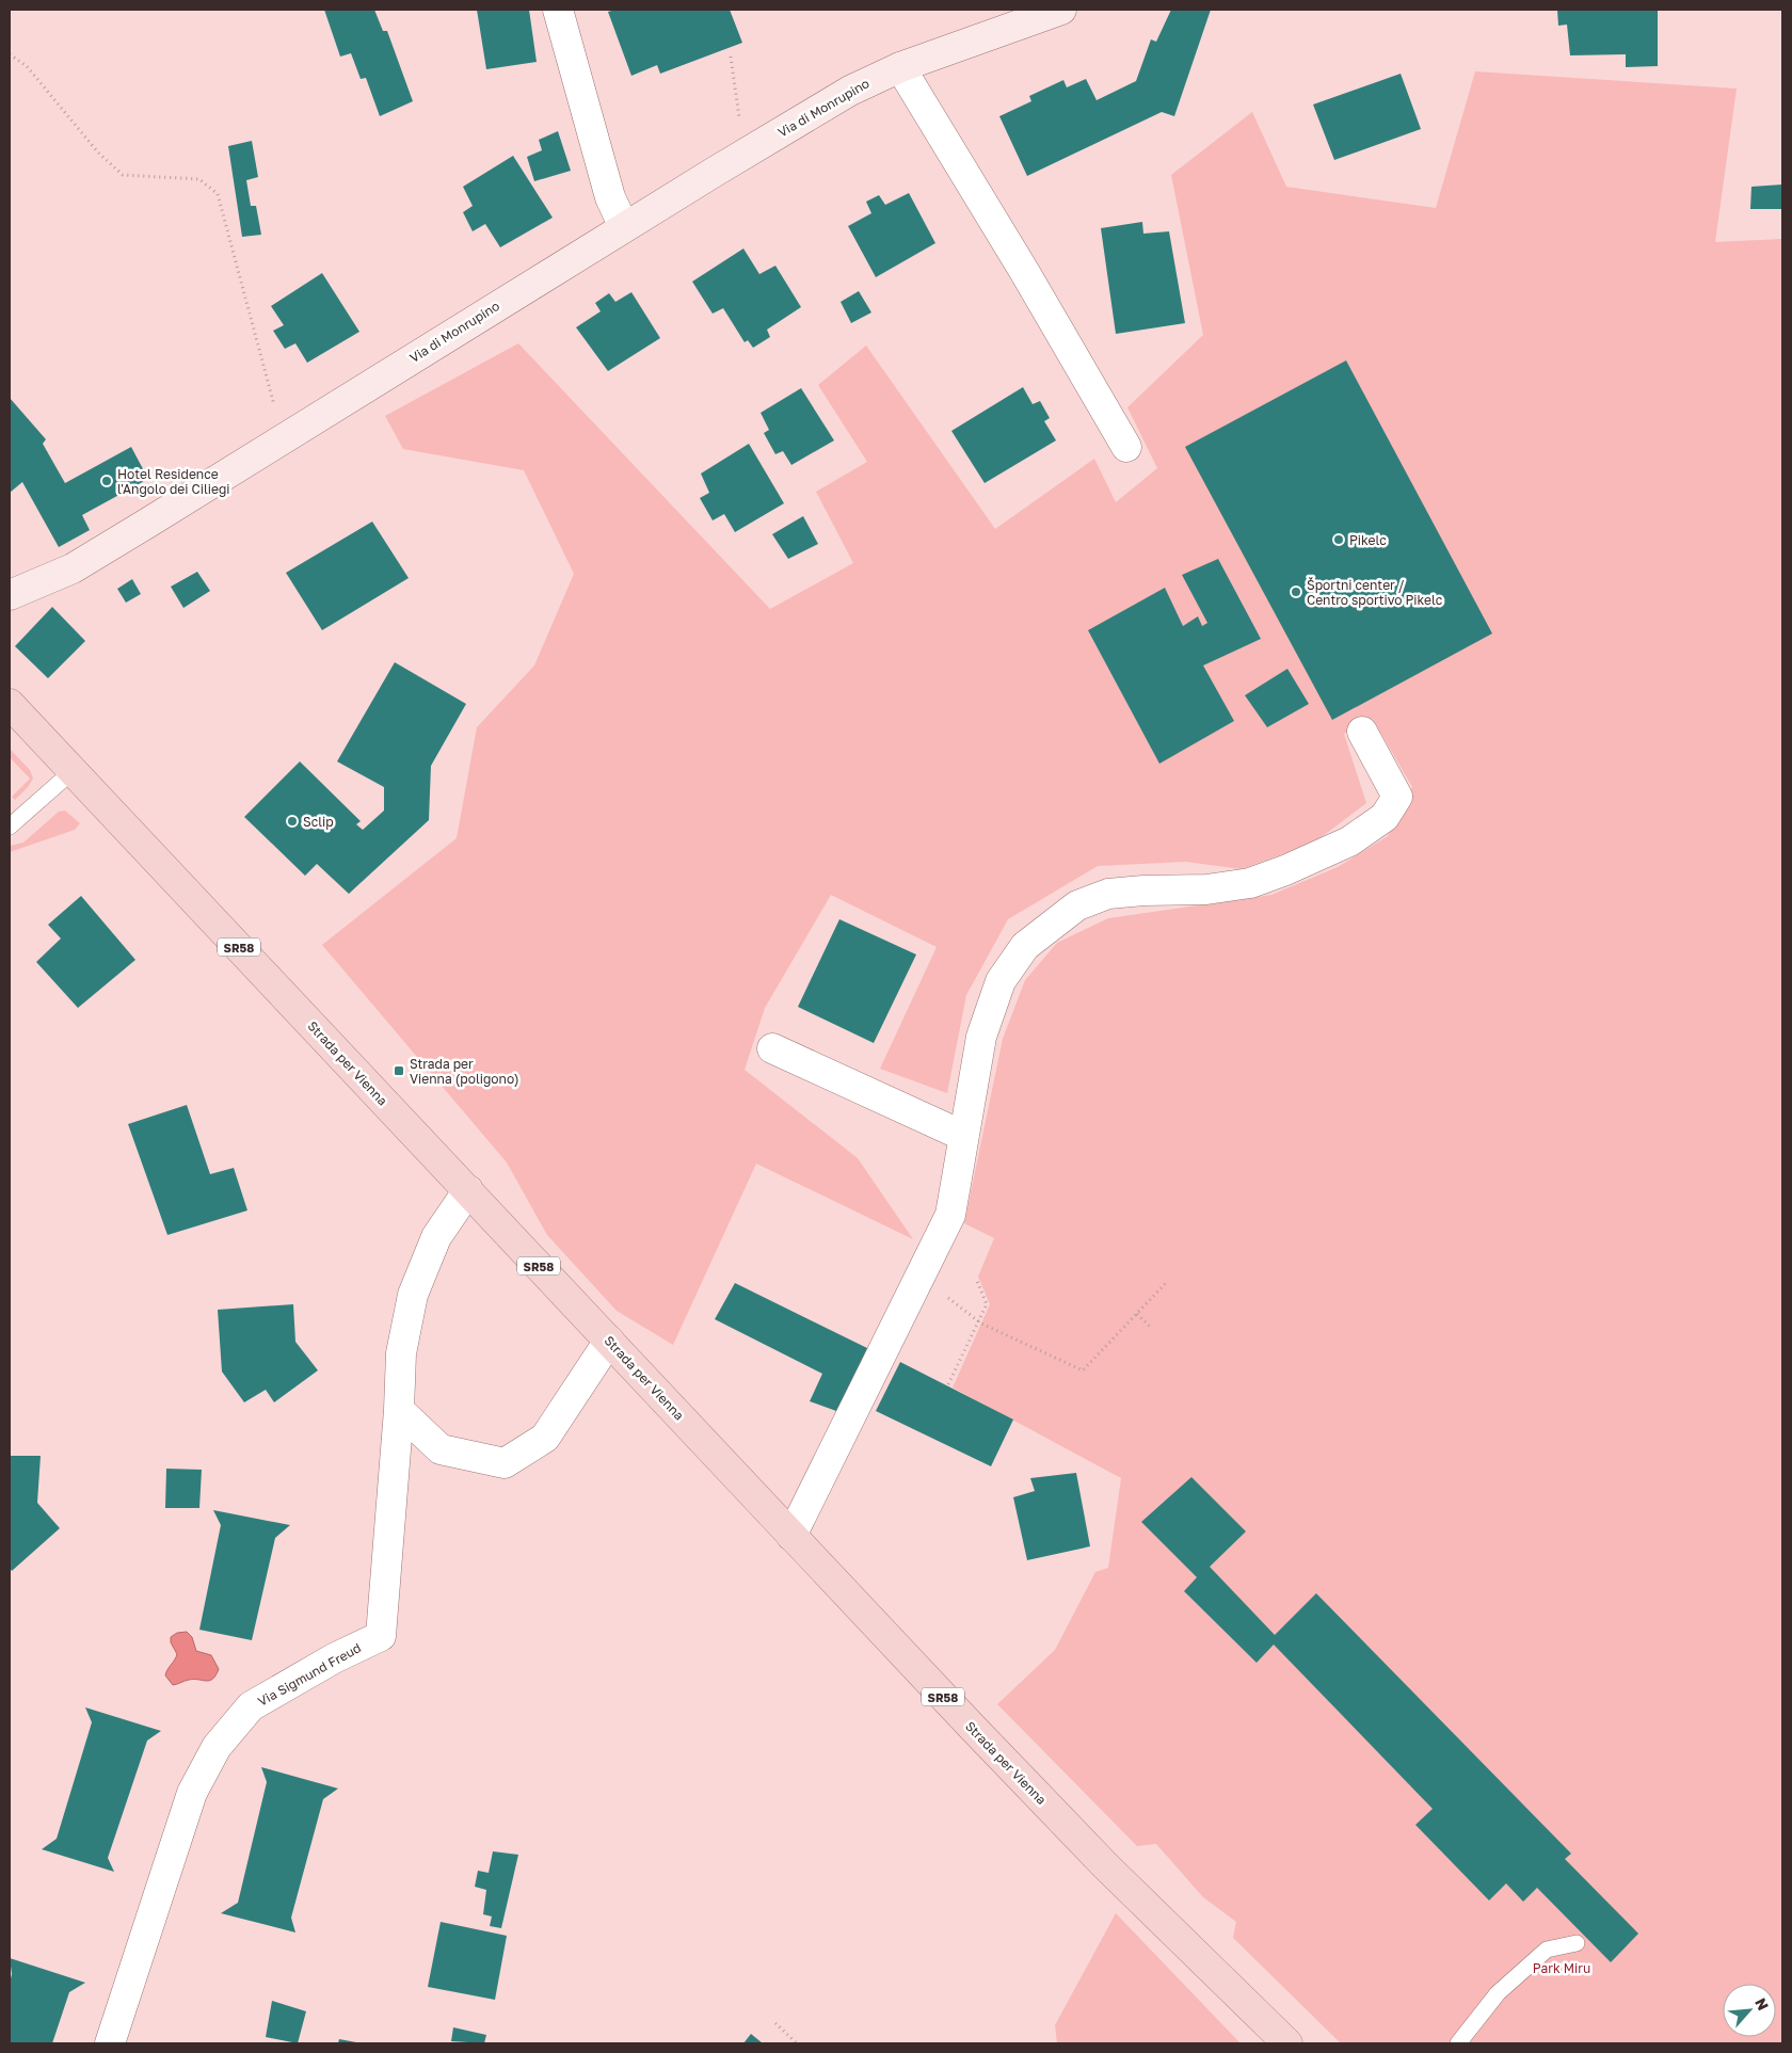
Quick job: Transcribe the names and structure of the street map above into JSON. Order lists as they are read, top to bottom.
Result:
{
  "streets": {
    "main road": ["Via di Monrupino", "SR58", "Strada per Vienna"],
    "street": ["Via Sigmund Freud"]
  },
  "crossings": [
    ["Strada per Vienna", "Via Sigmund Freud"]
  ],
  "parks": ["Park Miru"],
  "places": {
    "other": [
      "Hotel Residence l'Angolo dei Ciliegi",
      "Pikelc",
      "Športni center / Centro sportivo Pikelc",
      "Sclip"
    ],
    "transit": ["Strada per Vienna (poligono)"]
  },
  "north": "top right"
}
